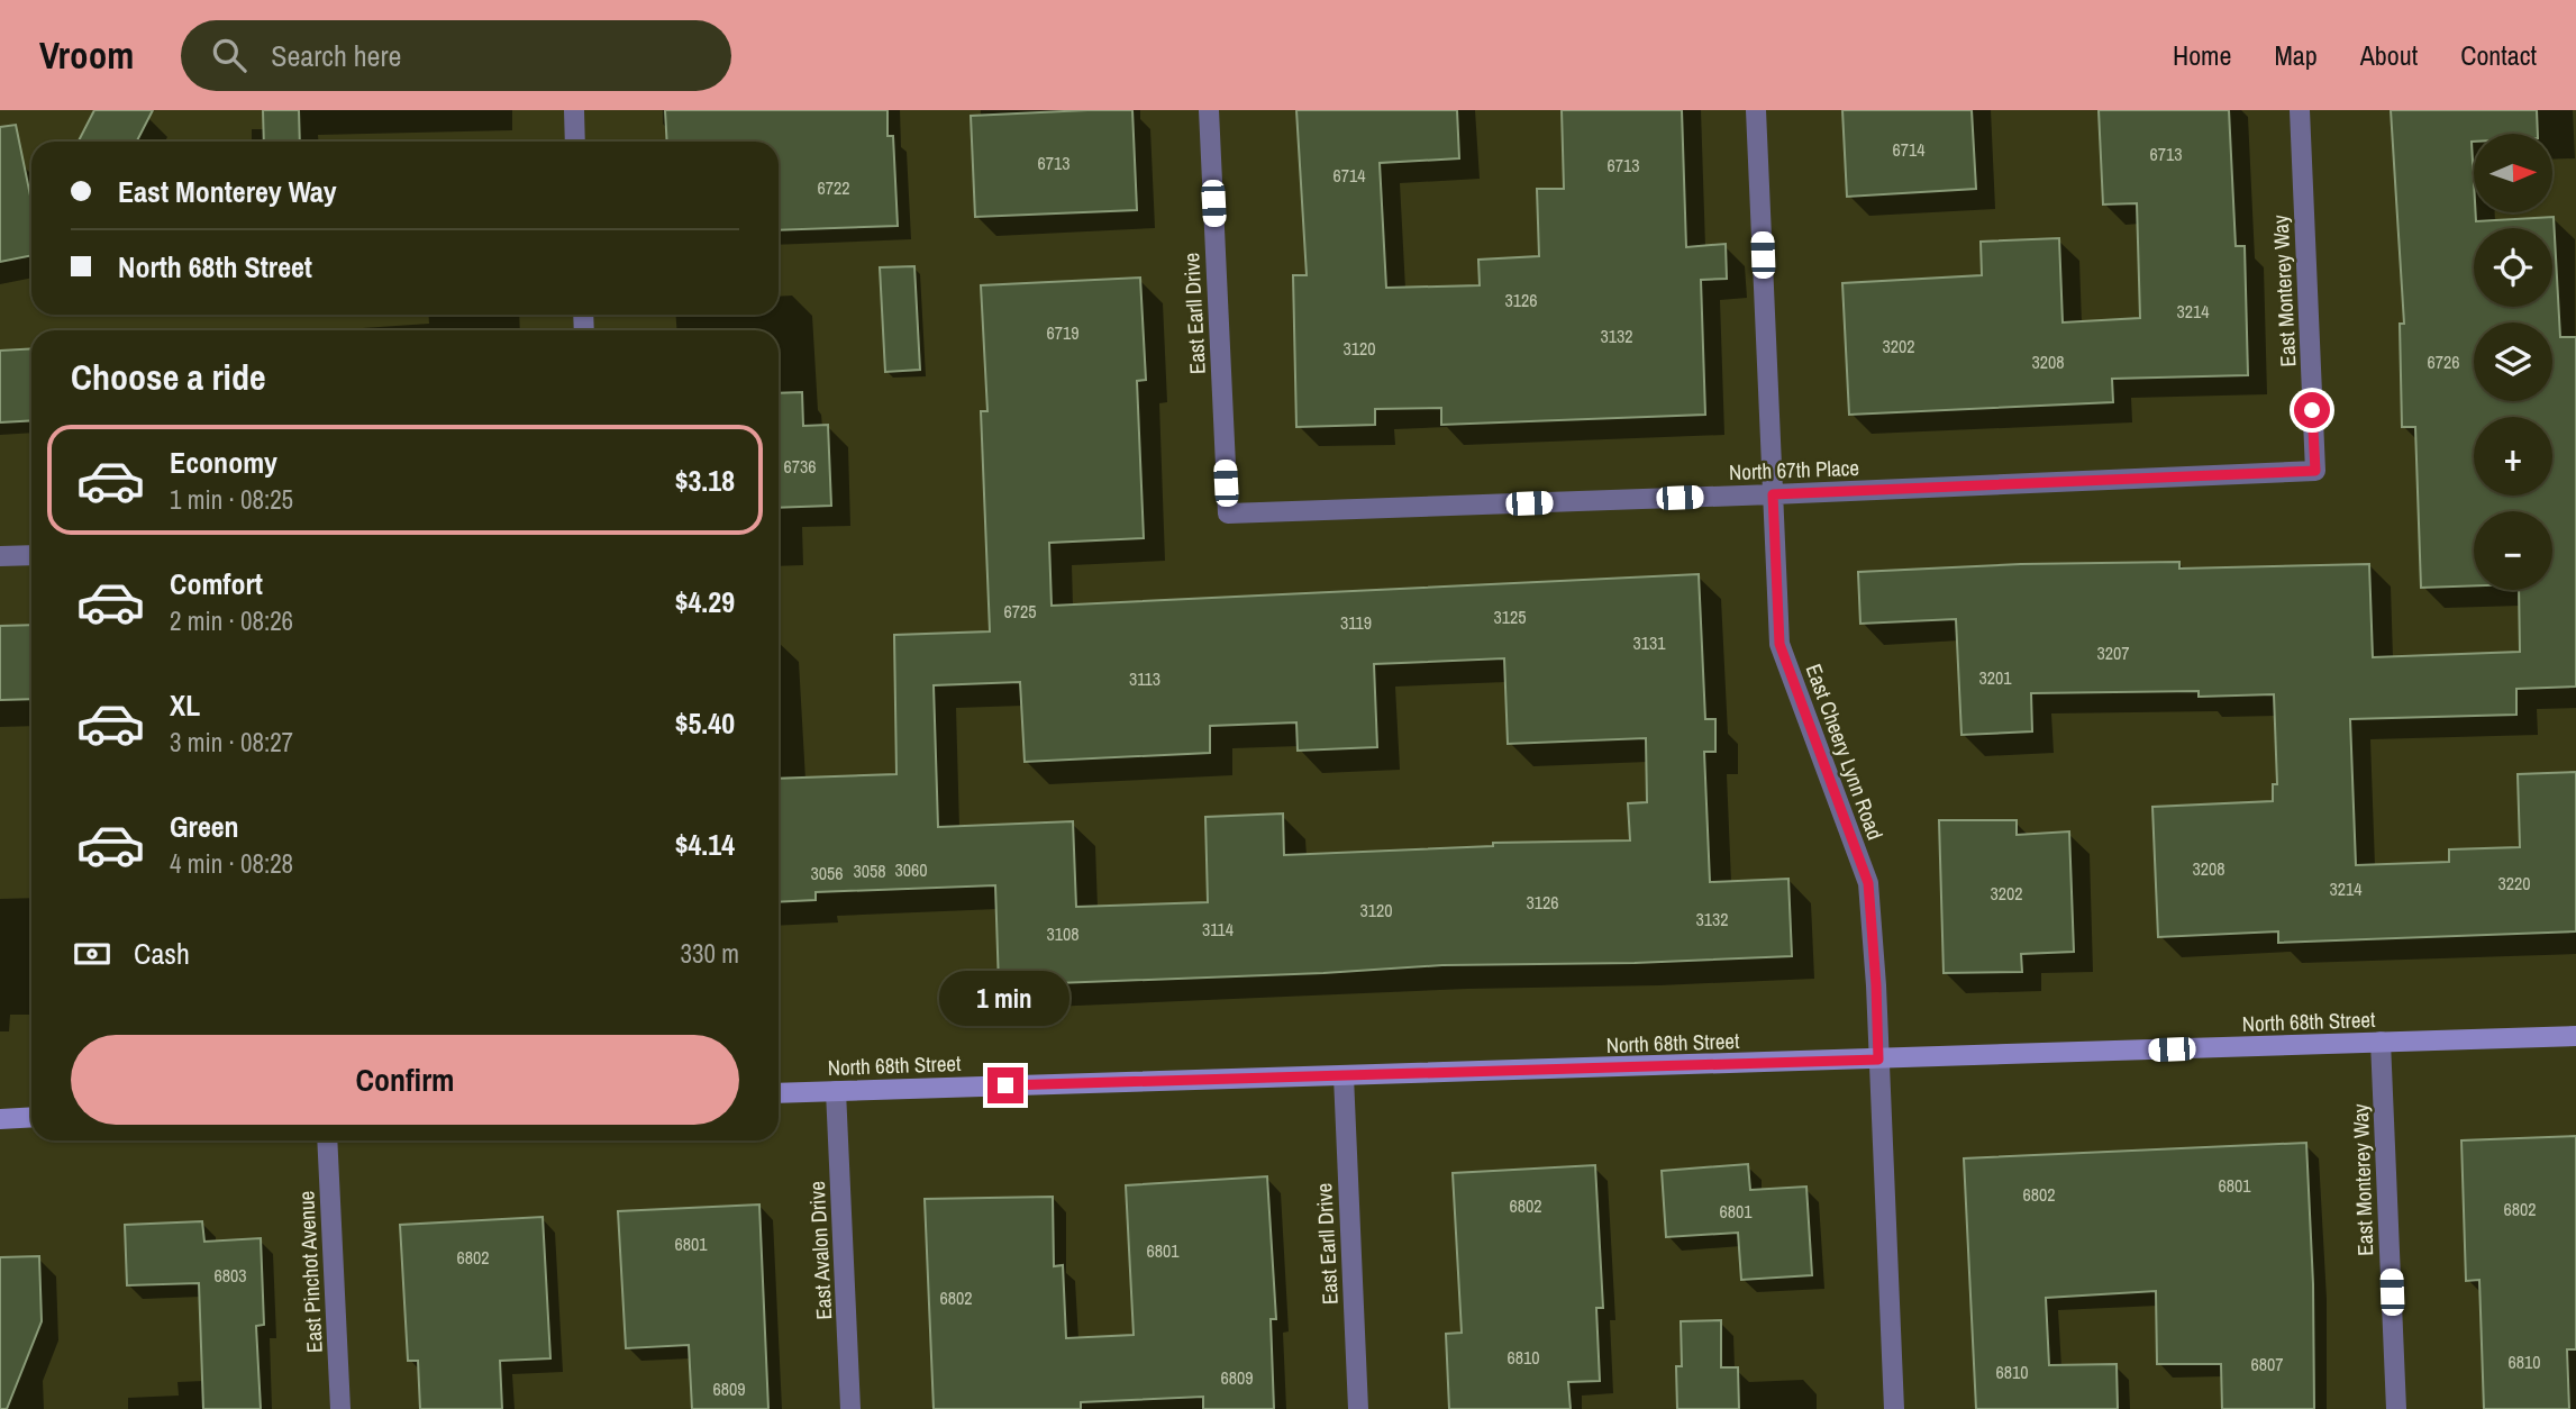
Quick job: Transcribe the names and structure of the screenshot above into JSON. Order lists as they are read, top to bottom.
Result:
{
  "streets": {
    "main road": ["North 68th Street"],
    "street": [
      "East Monterey Way",
      "East Earll Drive",
      "North 67th Place",
      "East Cheery Lynn Road",
      "East Avalon Drive",
      "East Pinchot Avenue"
    ]
  },
  "crossings": [
    ["East Monterey Way", "North 67th Place"],
    ["East Monterey Way", "North 68th Street"],
    ["East Earll Drive", "North 67th Place"],
    ["East Earll Drive", "North 68th Street"],
    ["North 67th Place", "East Cheery Lynn Road"],
    ["East Cheery Lynn Road", "North 68th Street"],
    ["North 68th Street", "East Avalon Drive"]
  ],
  "house_numbers": [
    "6714",
    "6713",
    "6713",
    "6713",
    "6714",
    "6722",
    "3126",
    "3214",
    "6719",
    "3132",
    "3202",
    "3120",
    "3208",
    "6726",
    "6736",
    "6725",
    "3125",
    "3119",
    "3131",
    "3207",
    "3201",
    "3113",
    "3208",
    "3060",
    "3058",
    "3056",
    "3220",
    "3214",
    "3202",
    "3126",
    "3120",
    "3132",
    "3114",
    "3108",
    "6801",
    "6802",
    "6802",
    "6802",
    "6801",
    "6801",
    "6801",
    "6802",
    "6803",
    "6802",
    "6810",
    "6810",
    "6807",
    "6810",
    "6809",
    "6809"
  ],
  "north": "right",
  "page": {
    "header": "Vroom",
    "search": "Search here",
    "nav": [
      "Home",
      "Map",
      "About",
      "Contact"
    ],
    "map_buttons": ["+", "−"],
    "banner": ["East Monterey Way", "North 68th Street"],
    "heading": "Choose a ride",
    "list": [
      {
        "name": "Economy",
        "note": "1 min · 08:25",
        "value": "$3.18"
      },
      {
        "name": "Comfort",
        "note": "2 min · 08:26",
        "value": "$4.29"
      },
      {
        "name": "XL",
        "note": "3 min · 08:27",
        "value": "$5.40"
      },
      {
        "name": "Green",
        "note": "4 min · 08:28",
        "value": "$4.14"
      }
    ],
    "pay": ["Cash", "330 m"],
    "bubble": "1 min",
    "buttons": "Confirm"
  }
}
